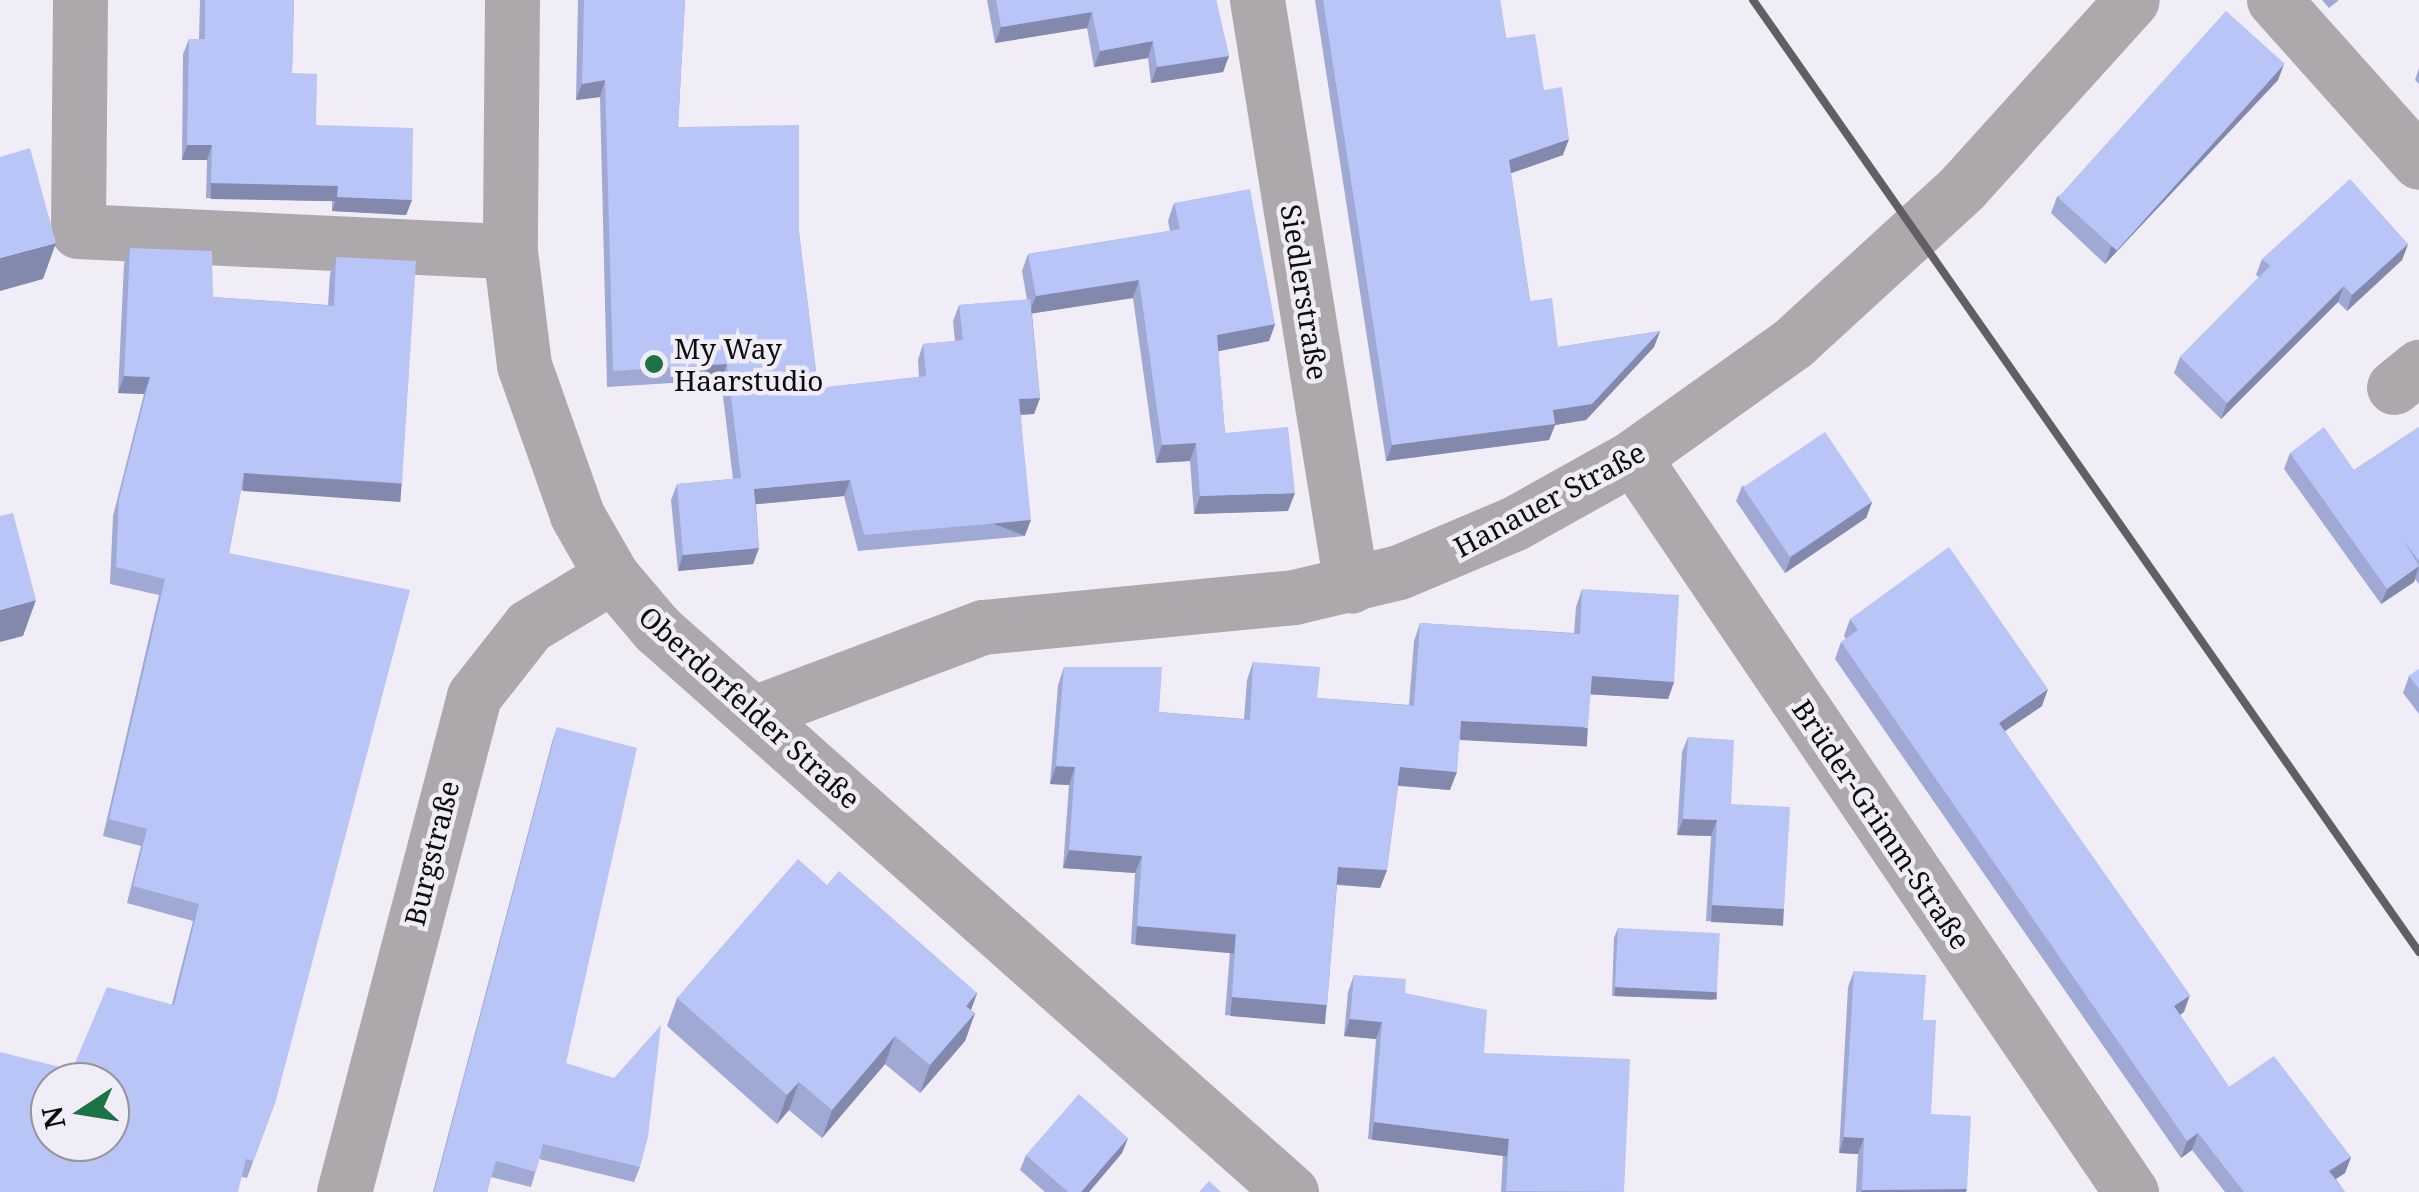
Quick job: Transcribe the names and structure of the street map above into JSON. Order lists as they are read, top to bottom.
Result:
{
  "streets": {
    "street": [
      "Siedlerstraße",
      "Hanauer Straße",
      "Oberdorfelder Straße",
      "Brüder-Grimm-Straße",
      "Burgstraße"
    ]
  },
  "crossings": [
    ["Siedlerstraße", "Hanauer Straße"],
    ["Hanauer Straße", "Oberdorfelder Straße"],
    ["Hanauer Straße", "Brüder-Grimm-Straße"],
    ["Oberdorfelder Straße", "Burgstraße"]
  ],
  "places": ["My Way Haarstudio"],
  "north": "left"
}
